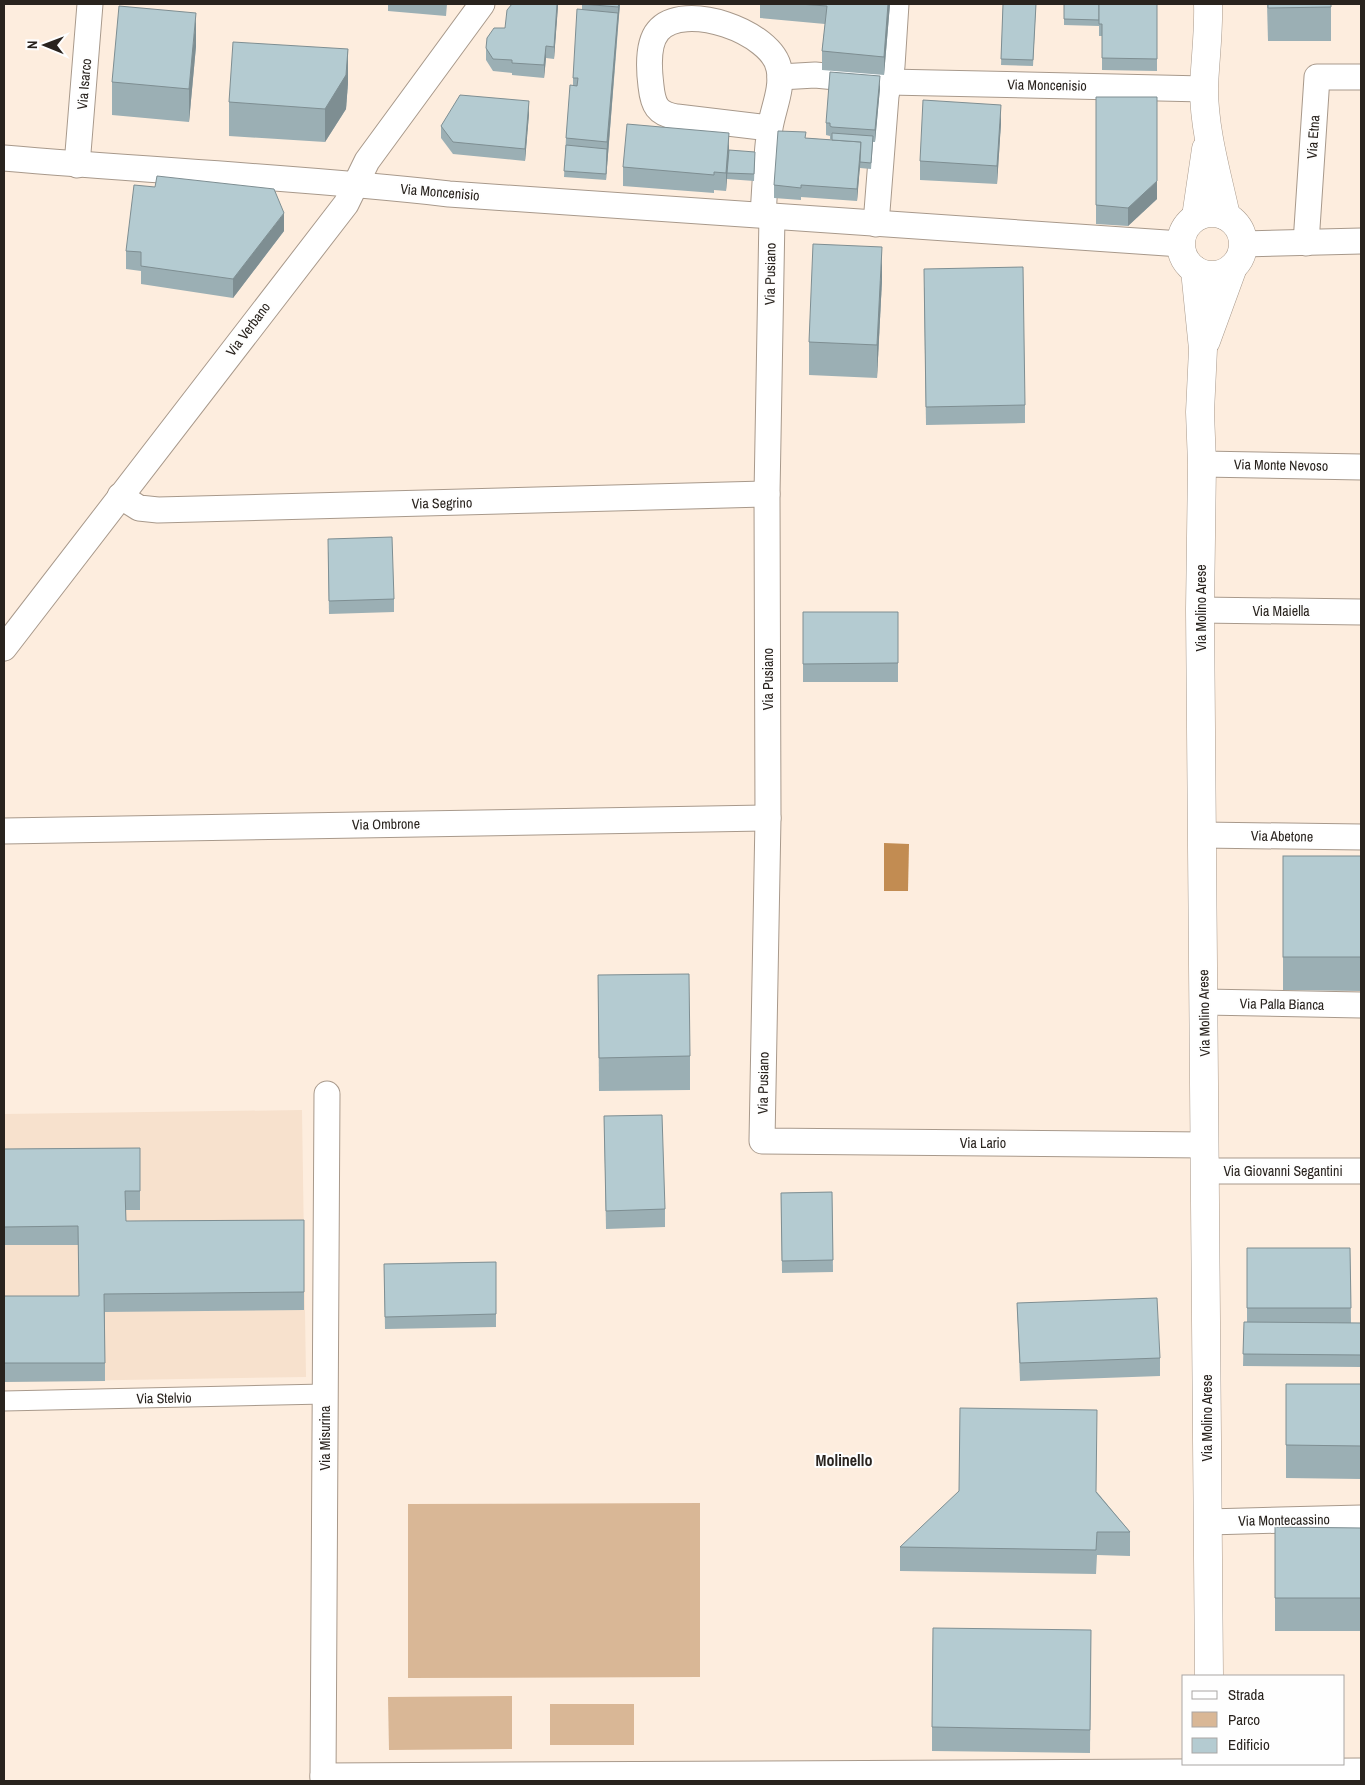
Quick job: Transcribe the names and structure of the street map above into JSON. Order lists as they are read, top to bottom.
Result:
{
  "streets": {
    "street": [
      "Via Isarco",
      "Via Moncenisio",
      "Via Etna",
      "Via Pusiano",
      "Via Verbano",
      "Via Monte Nevoso",
      "Via Segrino",
      "Via Molino Arese",
      "Via Maiella",
      "Via Ombrone",
      "Via Abetone",
      "Via Palla Bianca",
      "Via Lario",
      "Via Giovanni Segantini",
      "Via Stelvio",
      "Via Misurina",
      "Via Montecassino"
    ]
  },
  "crossings": [
    ["Via Isarco", "Via Moncenisio"],
    ["Via Moncenisio", "Via Pusiano"],
    ["Via Moncenisio", "Via Verbano"],
    ["Via Moncenisio", "Via Molino Arese"],
    ["Via Pusiano", "Via Segrino"],
    ["Via Pusiano", "Via Ombrone"],
    ["Via Pusiano", "Via Lario"],
    ["Via Verbano", "Via Segrino"],
    ["Via Monte Nevoso", "Via Molino Arese"],
    ["Via Molino Arese", "Via Maiella"],
    ["Via Molino Arese", "Via Abetone"],
    ["Via Molino Arese", "Via Palla Bianca"],
    ["Via Molino Arese", "Via Lario"],
    ["Via Molino Arese", "Via Giovanni Segantini"],
    ["Via Molino Arese", "Via Montecassino"],
    ["Via Stelvio", "Via Misurina"]
  ],
  "districts": ["Molinello"],
  "legend": ["Strada", "Parco", "Edificio"],
  "north": "left"
}
